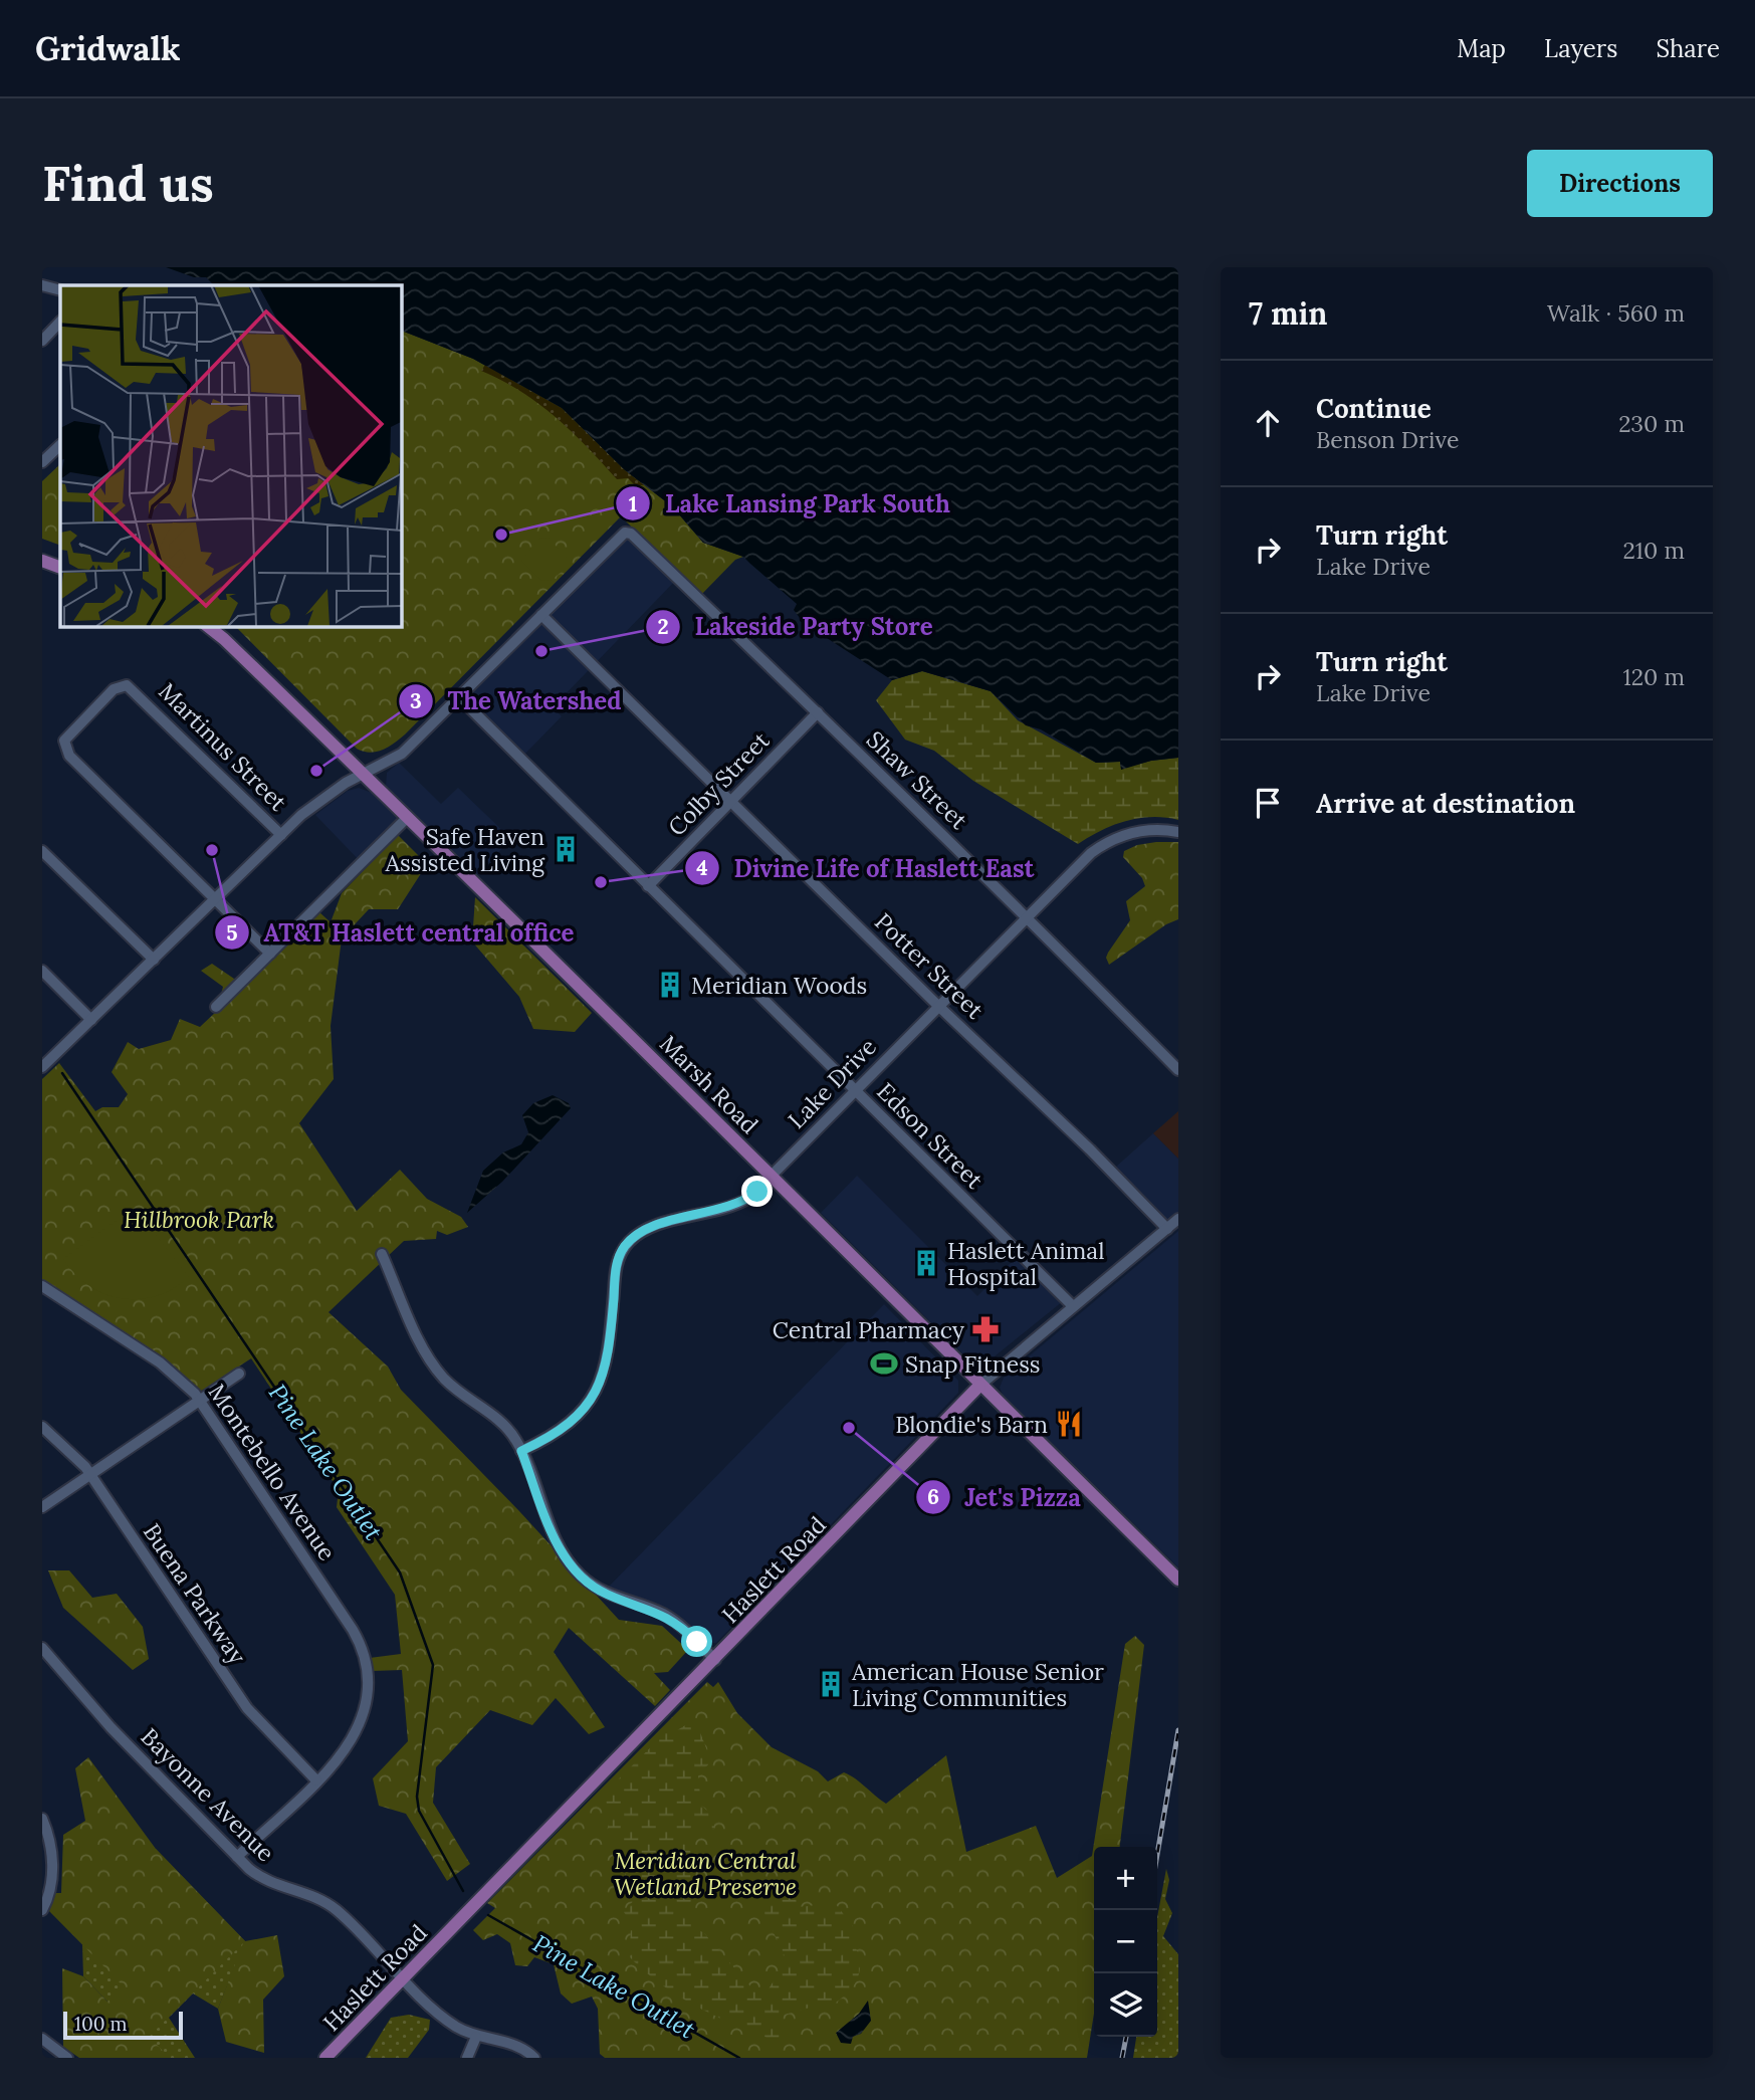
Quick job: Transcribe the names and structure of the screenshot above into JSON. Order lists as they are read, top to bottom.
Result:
{
  "streets": {
    "main road": ["Marsh Road", "Haslett Road"],
    "street": [
      "Martinus Street",
      "Shaw Street",
      "Colby Street",
      "Potter Street",
      "Lake Drive",
      "Edson Street",
      "Montebello Avenue",
      "Buena Parkway",
      "Bayonne Avenue"
    ]
  },
  "crossings": [
    ["Shaw Street", "Colby Street"],
    ["Shaw Street", "Potter Street"],
    ["Shaw Street", "Lake Drive"],
    ["Colby Street", "Potter Street"],
    ["Colby Street", "Edson Street"],
    ["Potter Street", "Lake Drive"],
    ["Potter Street", "Haslett Road"],
    ["Lake Drive", "Marsh Road"],
    ["Lake Drive", "Edson Street"],
    ["Marsh Road", "Haslett Road"],
    ["Edson Street", "Haslett Road"],
    ["Montebello Avenue", "Buena Parkway"],
    ["Haslett Road", "Bayonne Avenue"]
  ],
  "water": ["Pine Lake Outlet"],
  "parks": ["Hillbrook Park", "Meridian Central Wetland Preserve"],
  "places": {
    "other": [
      "Lake Lansing Park South",
      "Lakeside Party Store",
      "The Watershed",
      "AT&T Haslett central office",
      "Divine Life of Haslett East",
      "Jet's Pizza"
    ],
    "building": [
      "Safe Haven Assisted Living",
      "Meridian Woods",
      "Haslett Animal Hospital",
      "American House Senior Living Communities"
    ],
    "pharmacy": ["Central Pharmacy"],
    "sports": ["Snap Fitness"],
    "restaurant": ["Blondie's Barn"]
  },
  "scale_bar": "100 m",
  "page": {
    "header": "Gridwalk",
    "nav": ["Map", "Layers", "Share"],
    "buttons": "Directions",
    "title": "Find us",
    "heading": ["7 min", "Walk · 560 m"],
    "list": [
      ["Continue", "Benson Drive", "230 m"],
      ["Turn right", "Lake Drive", "210 m"],
      ["Turn right", "Lake Drive", "120 m"],
      "Arrive at destination"
    ],
    "map_buttons": ["+", "−"],
    "scale": "100 m"
  }
}
